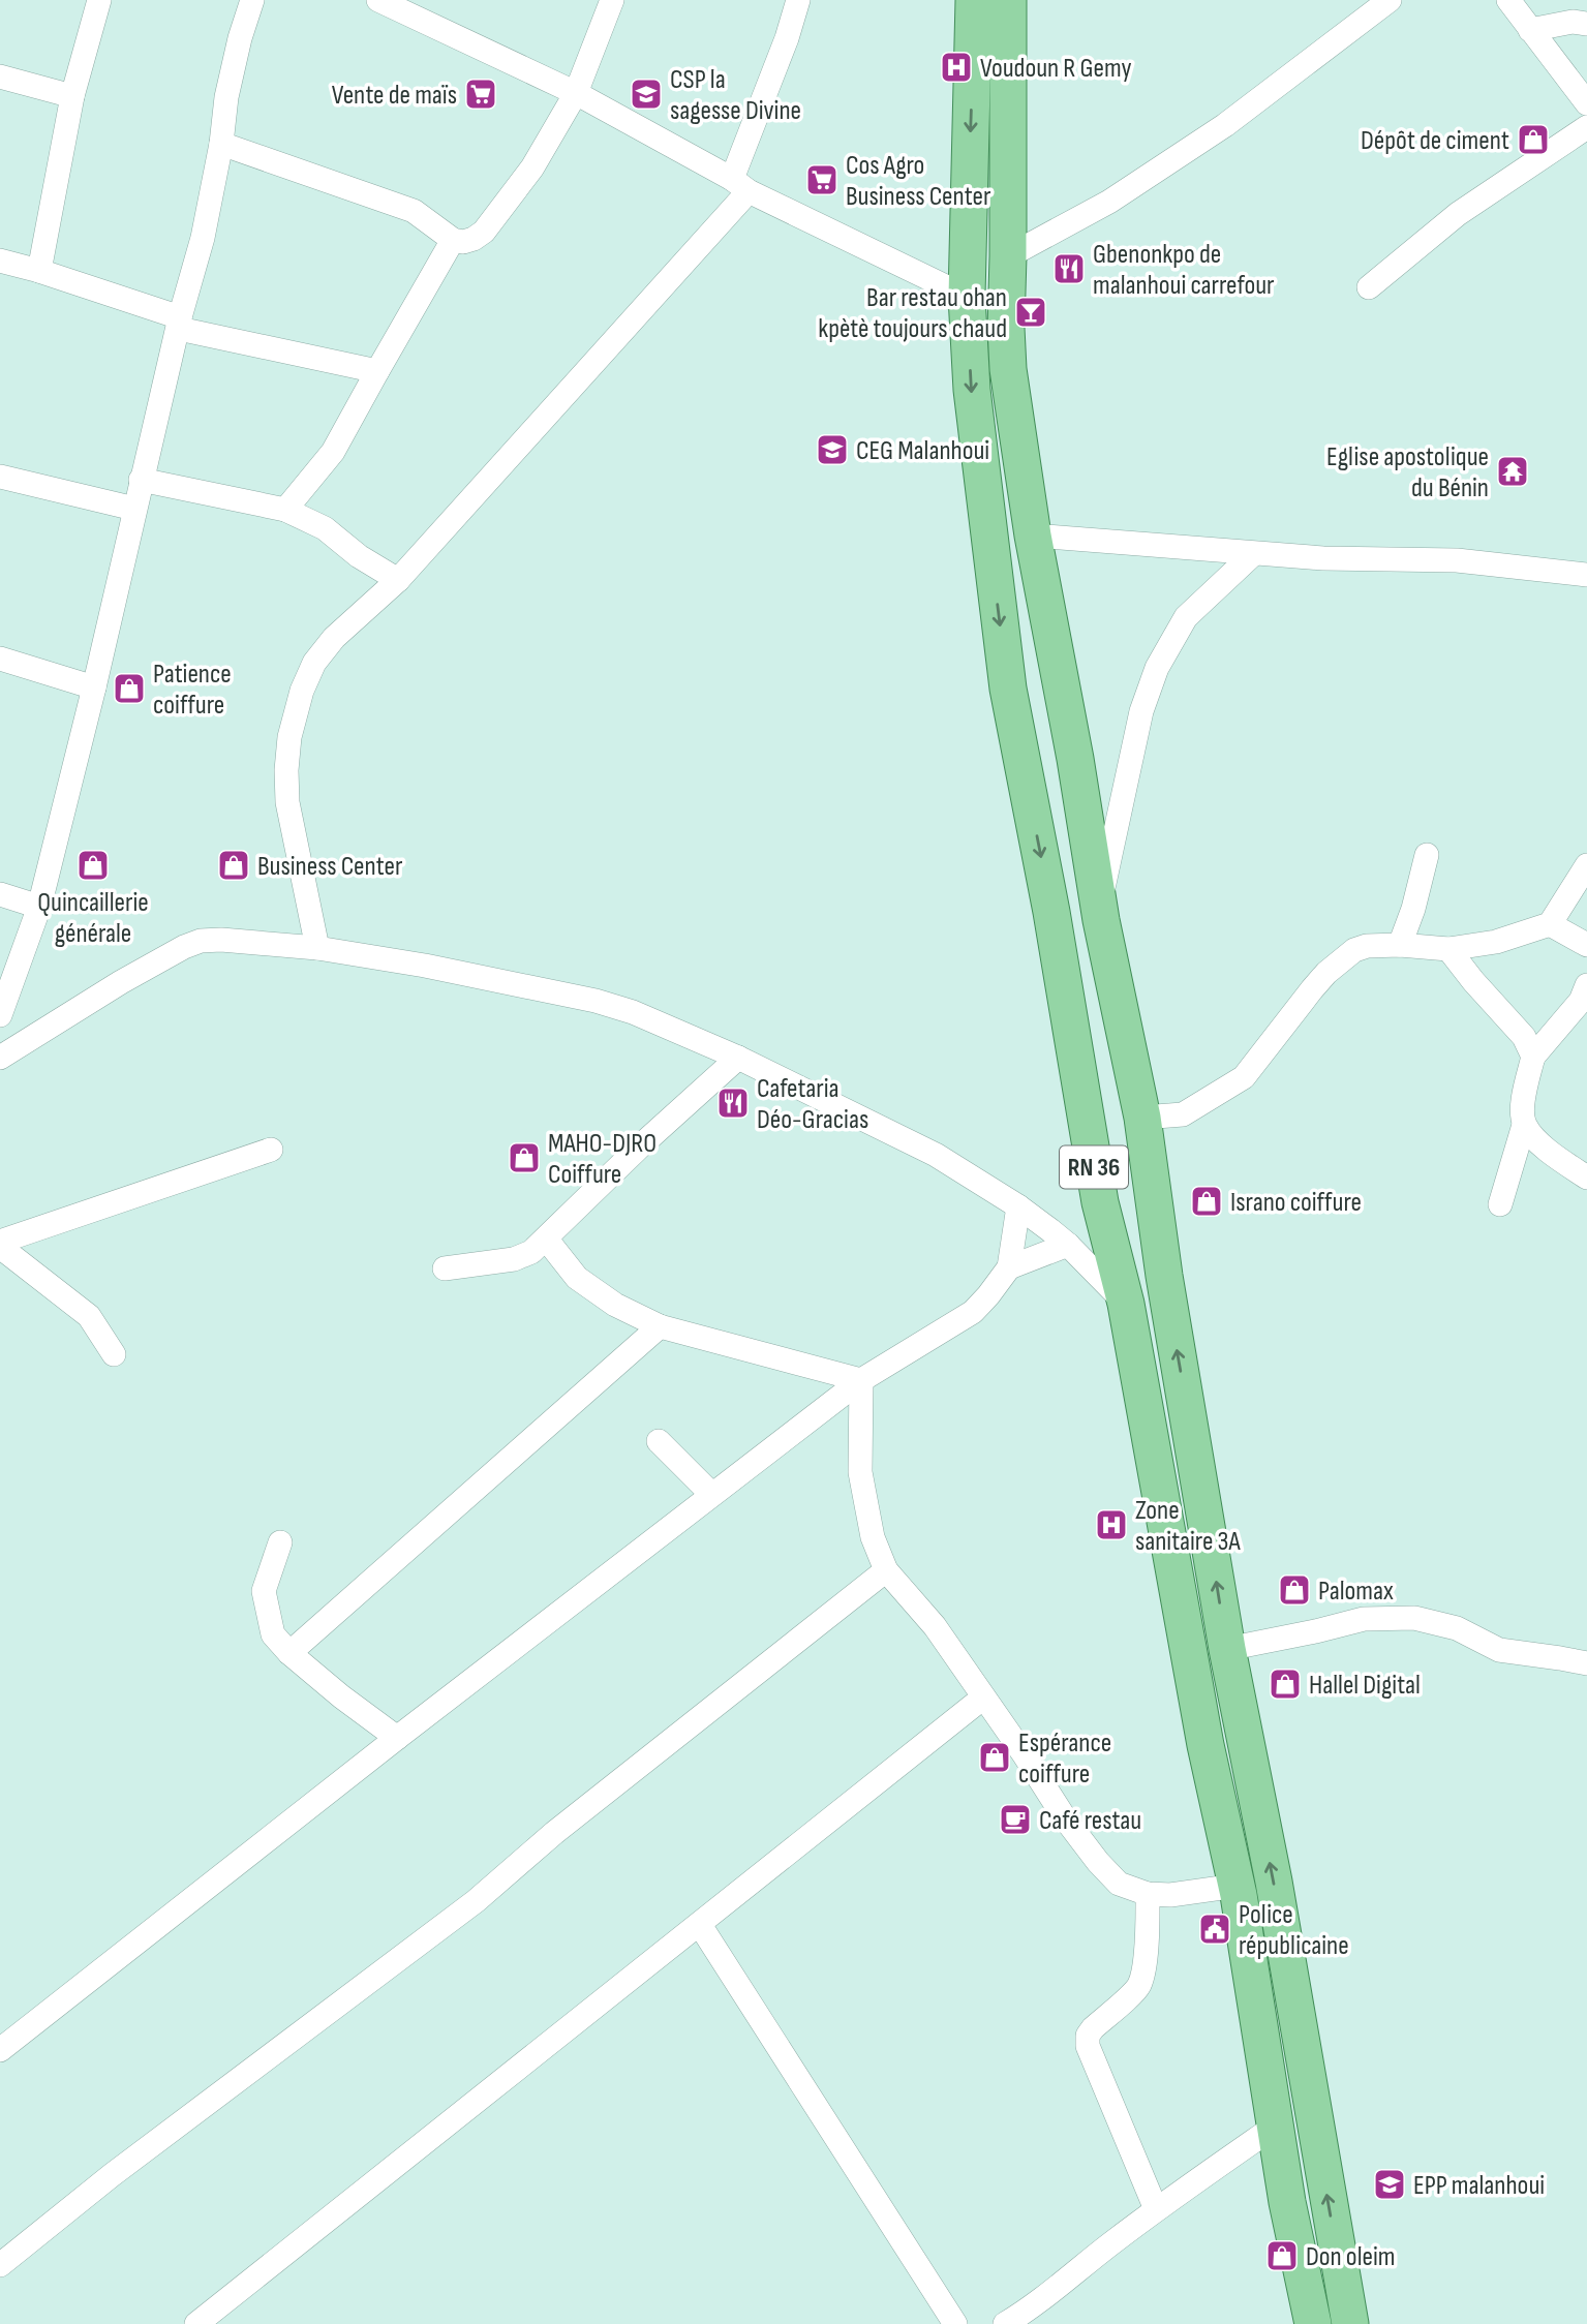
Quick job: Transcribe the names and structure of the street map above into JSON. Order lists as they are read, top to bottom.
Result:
{
  "streets": {
    "main road": ["RN 36"]
  },
  "places": {
    "hospital": ["Voudoun R Gemy", "Zone sanitaire 3A"],
    "supermarket": ["Vente de maïs", "Cos Agro Business Center"],
    "school or university": ["CSP la sagesse Divine", "CEG Malanhoui", "EPP malanhoui"],
    "shop": [
      "Dépôt de ciment",
      "Patience coiffure",
      "Quincaillerie générale",
      "Business Center",
      "MAHO-DJRO Coiffure",
      "Israno coiffure",
      "Palomax",
      "Hallel Digital",
      "Espérance coiffure",
      "Don oleim"
    ],
    "restaurant": ["Gbenonkpo de malanhoui carrefour", "Cafetaria Déo-Gracias"],
    "bar": ["Bar restau ohan kpètè toujours chaud"],
    "temple": ["Eglise apostolique du Bénin"],
    "cafe": ["Café restau"],
    "public building": ["Police républicaine"]
  }
}
